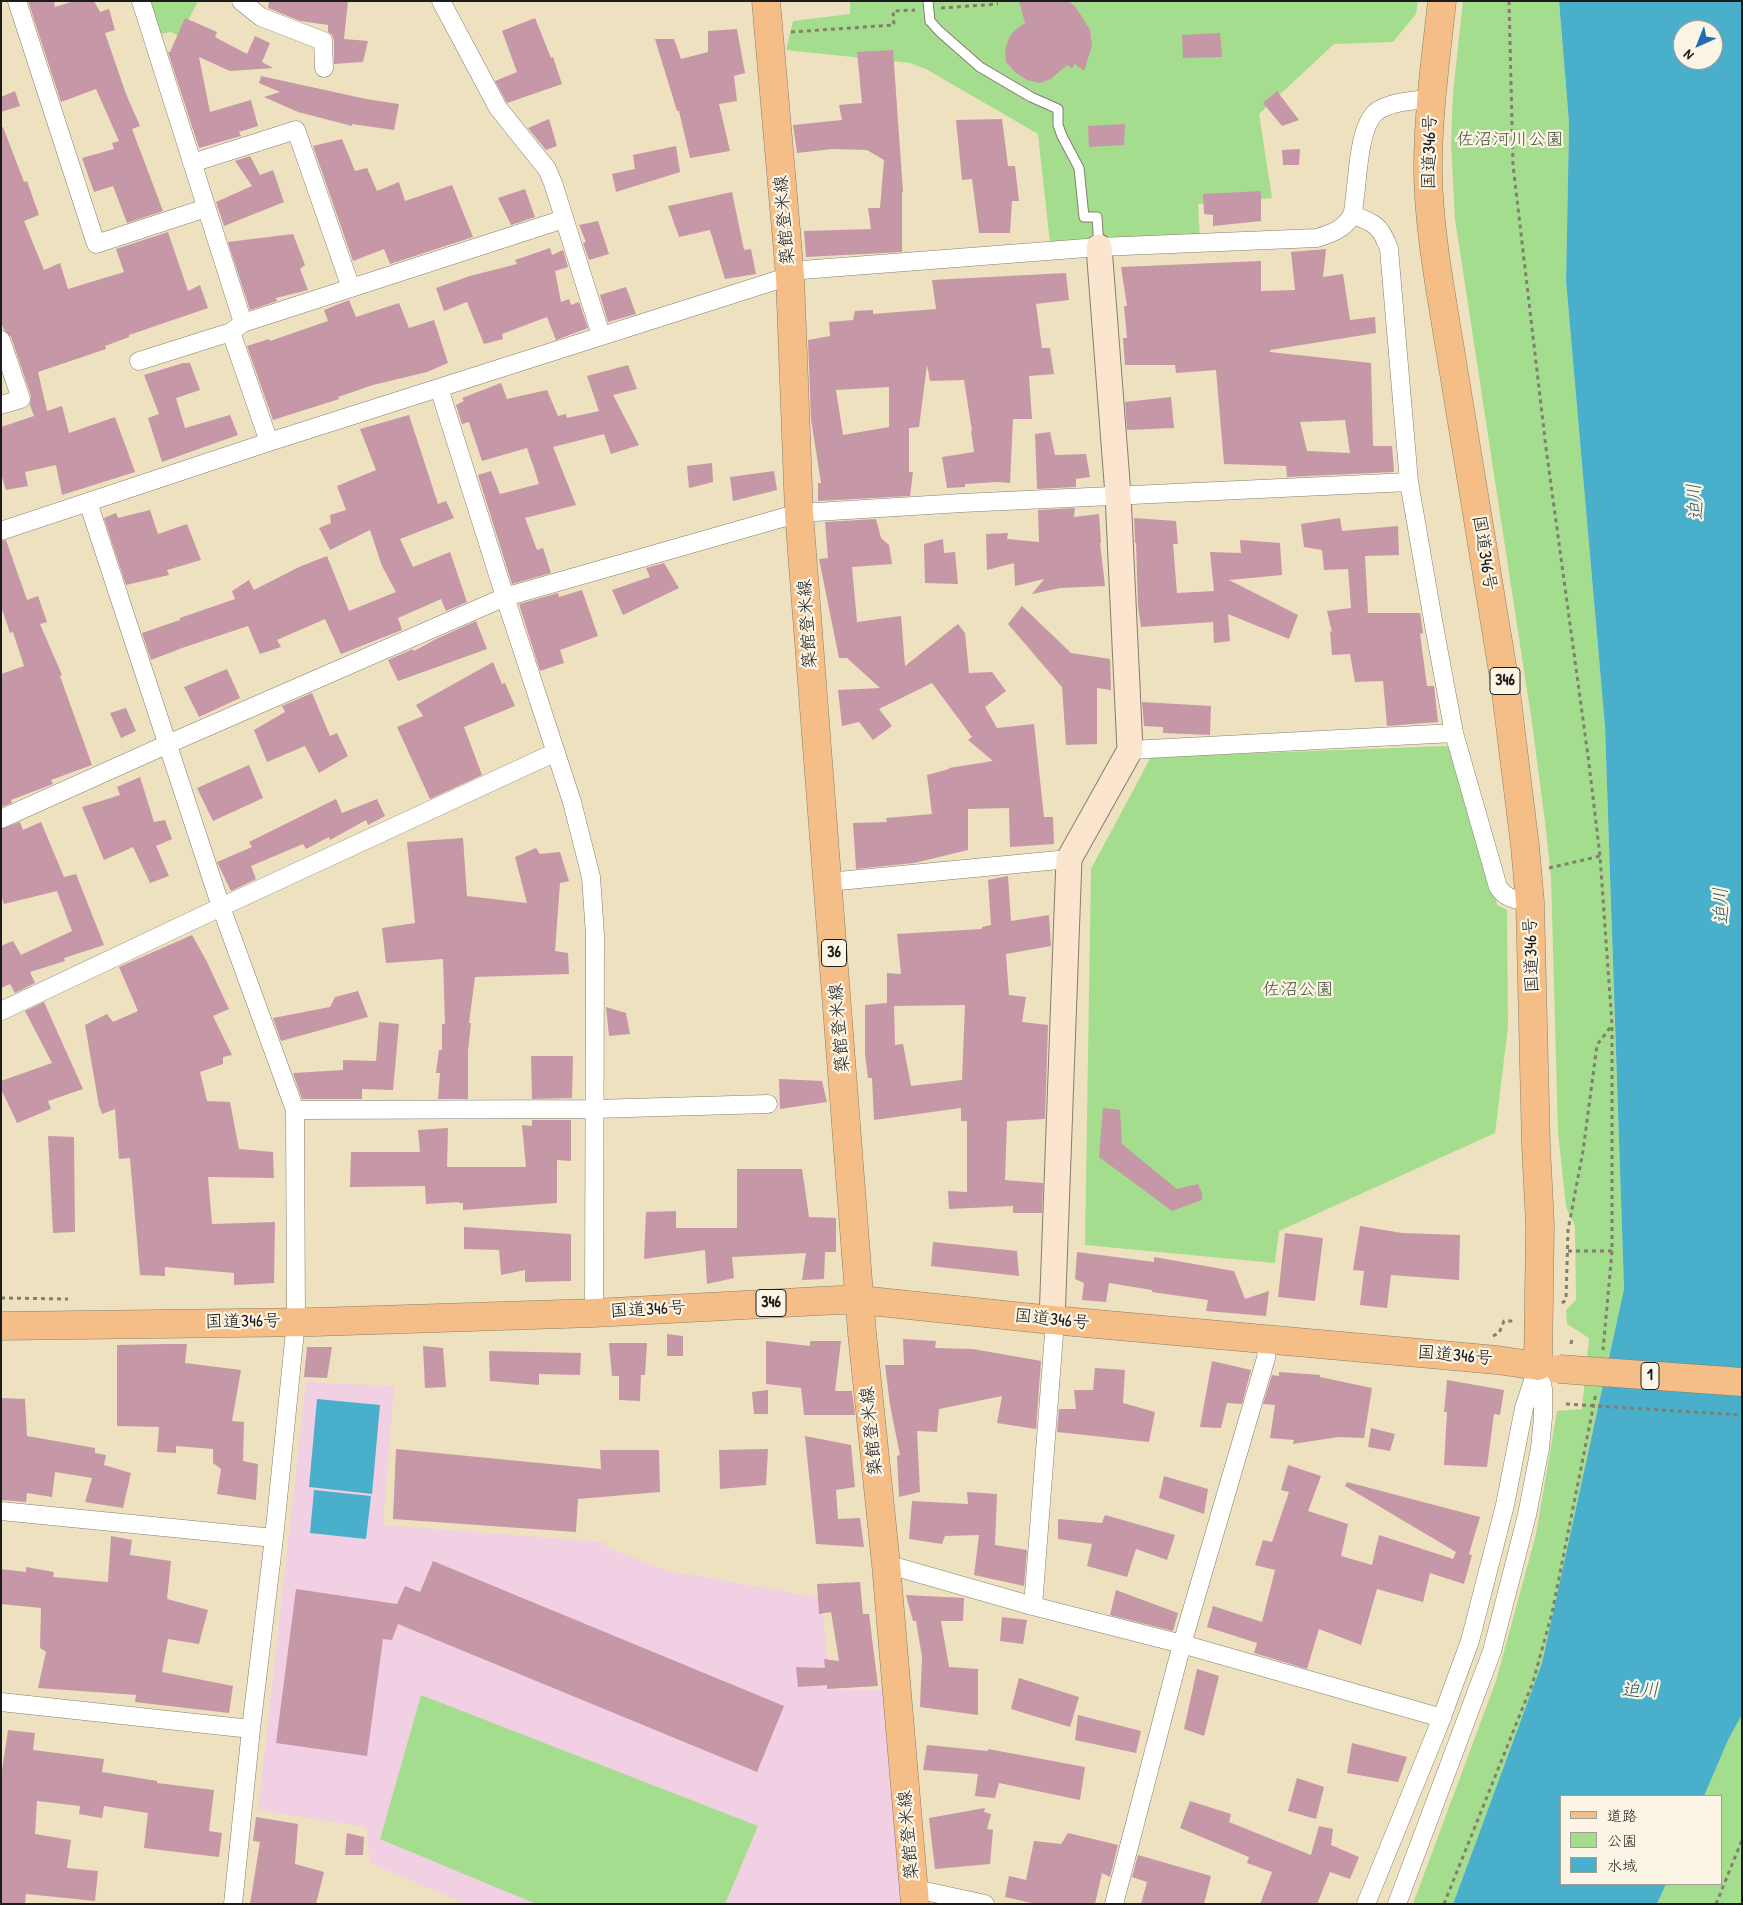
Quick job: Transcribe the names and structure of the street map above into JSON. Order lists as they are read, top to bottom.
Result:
{
  "streets": {
    "main road": [
      "国道346号",
      "築館登米線",
      "346",
      "36",
      "1"
    ]
  },
  "crossings": [
    ["国道346号", "築館登米線"],
    ["国道346号", "1"]
  ],
  "water": ["迫川"],
  "parks": ["佐沼河川公園", "佐沼公園"],
  "legend": ["道路", "公園", "水域"],
  "north": "bottom left"
}
